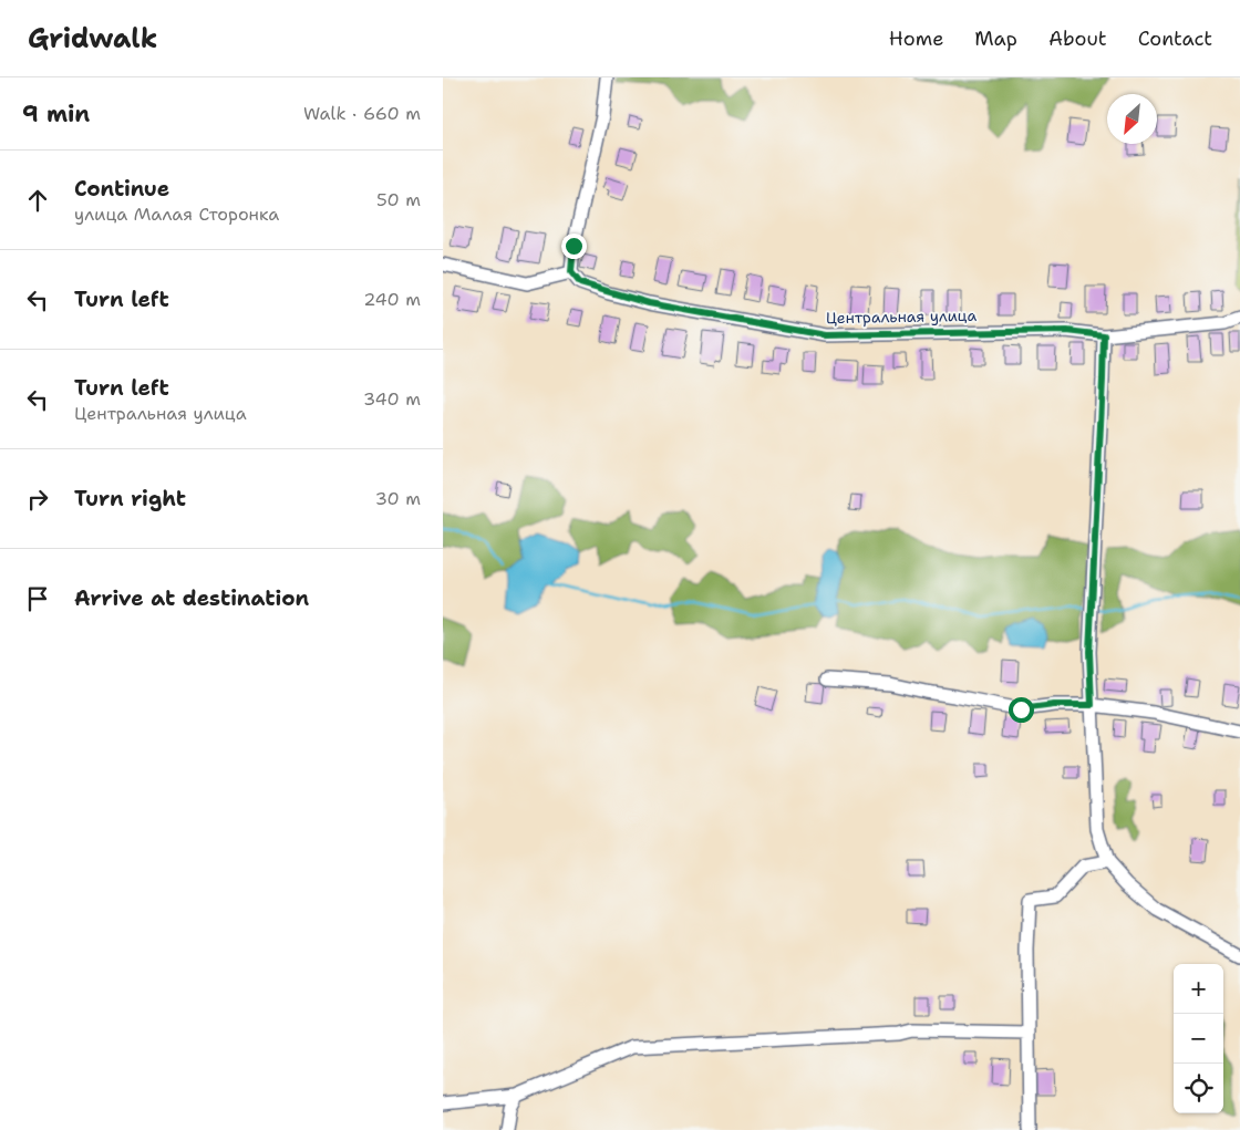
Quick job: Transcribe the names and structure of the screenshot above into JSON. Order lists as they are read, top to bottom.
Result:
{
  "streets": {
    "street": ["Центральная улица"]
  },
  "north": "bottom left",
  "page": {
    "header": "Gridwalk",
    "nav": [
      "Home",
      "Map",
      "About",
      "Contact"
    ],
    "heading": ["9 min", "Walk · 660 m"],
    "list": [
      ["Continue", "улица Малая Сторонка", "50 m"],
      ["Turn left", "240 m"],
      ["Turn left", "Центральная улица", "340 m"],
      ["Turn right", "30 m"],
      "Arrive at destination"
    ],
    "map_buttons": ["+", "−"]
  }
}
